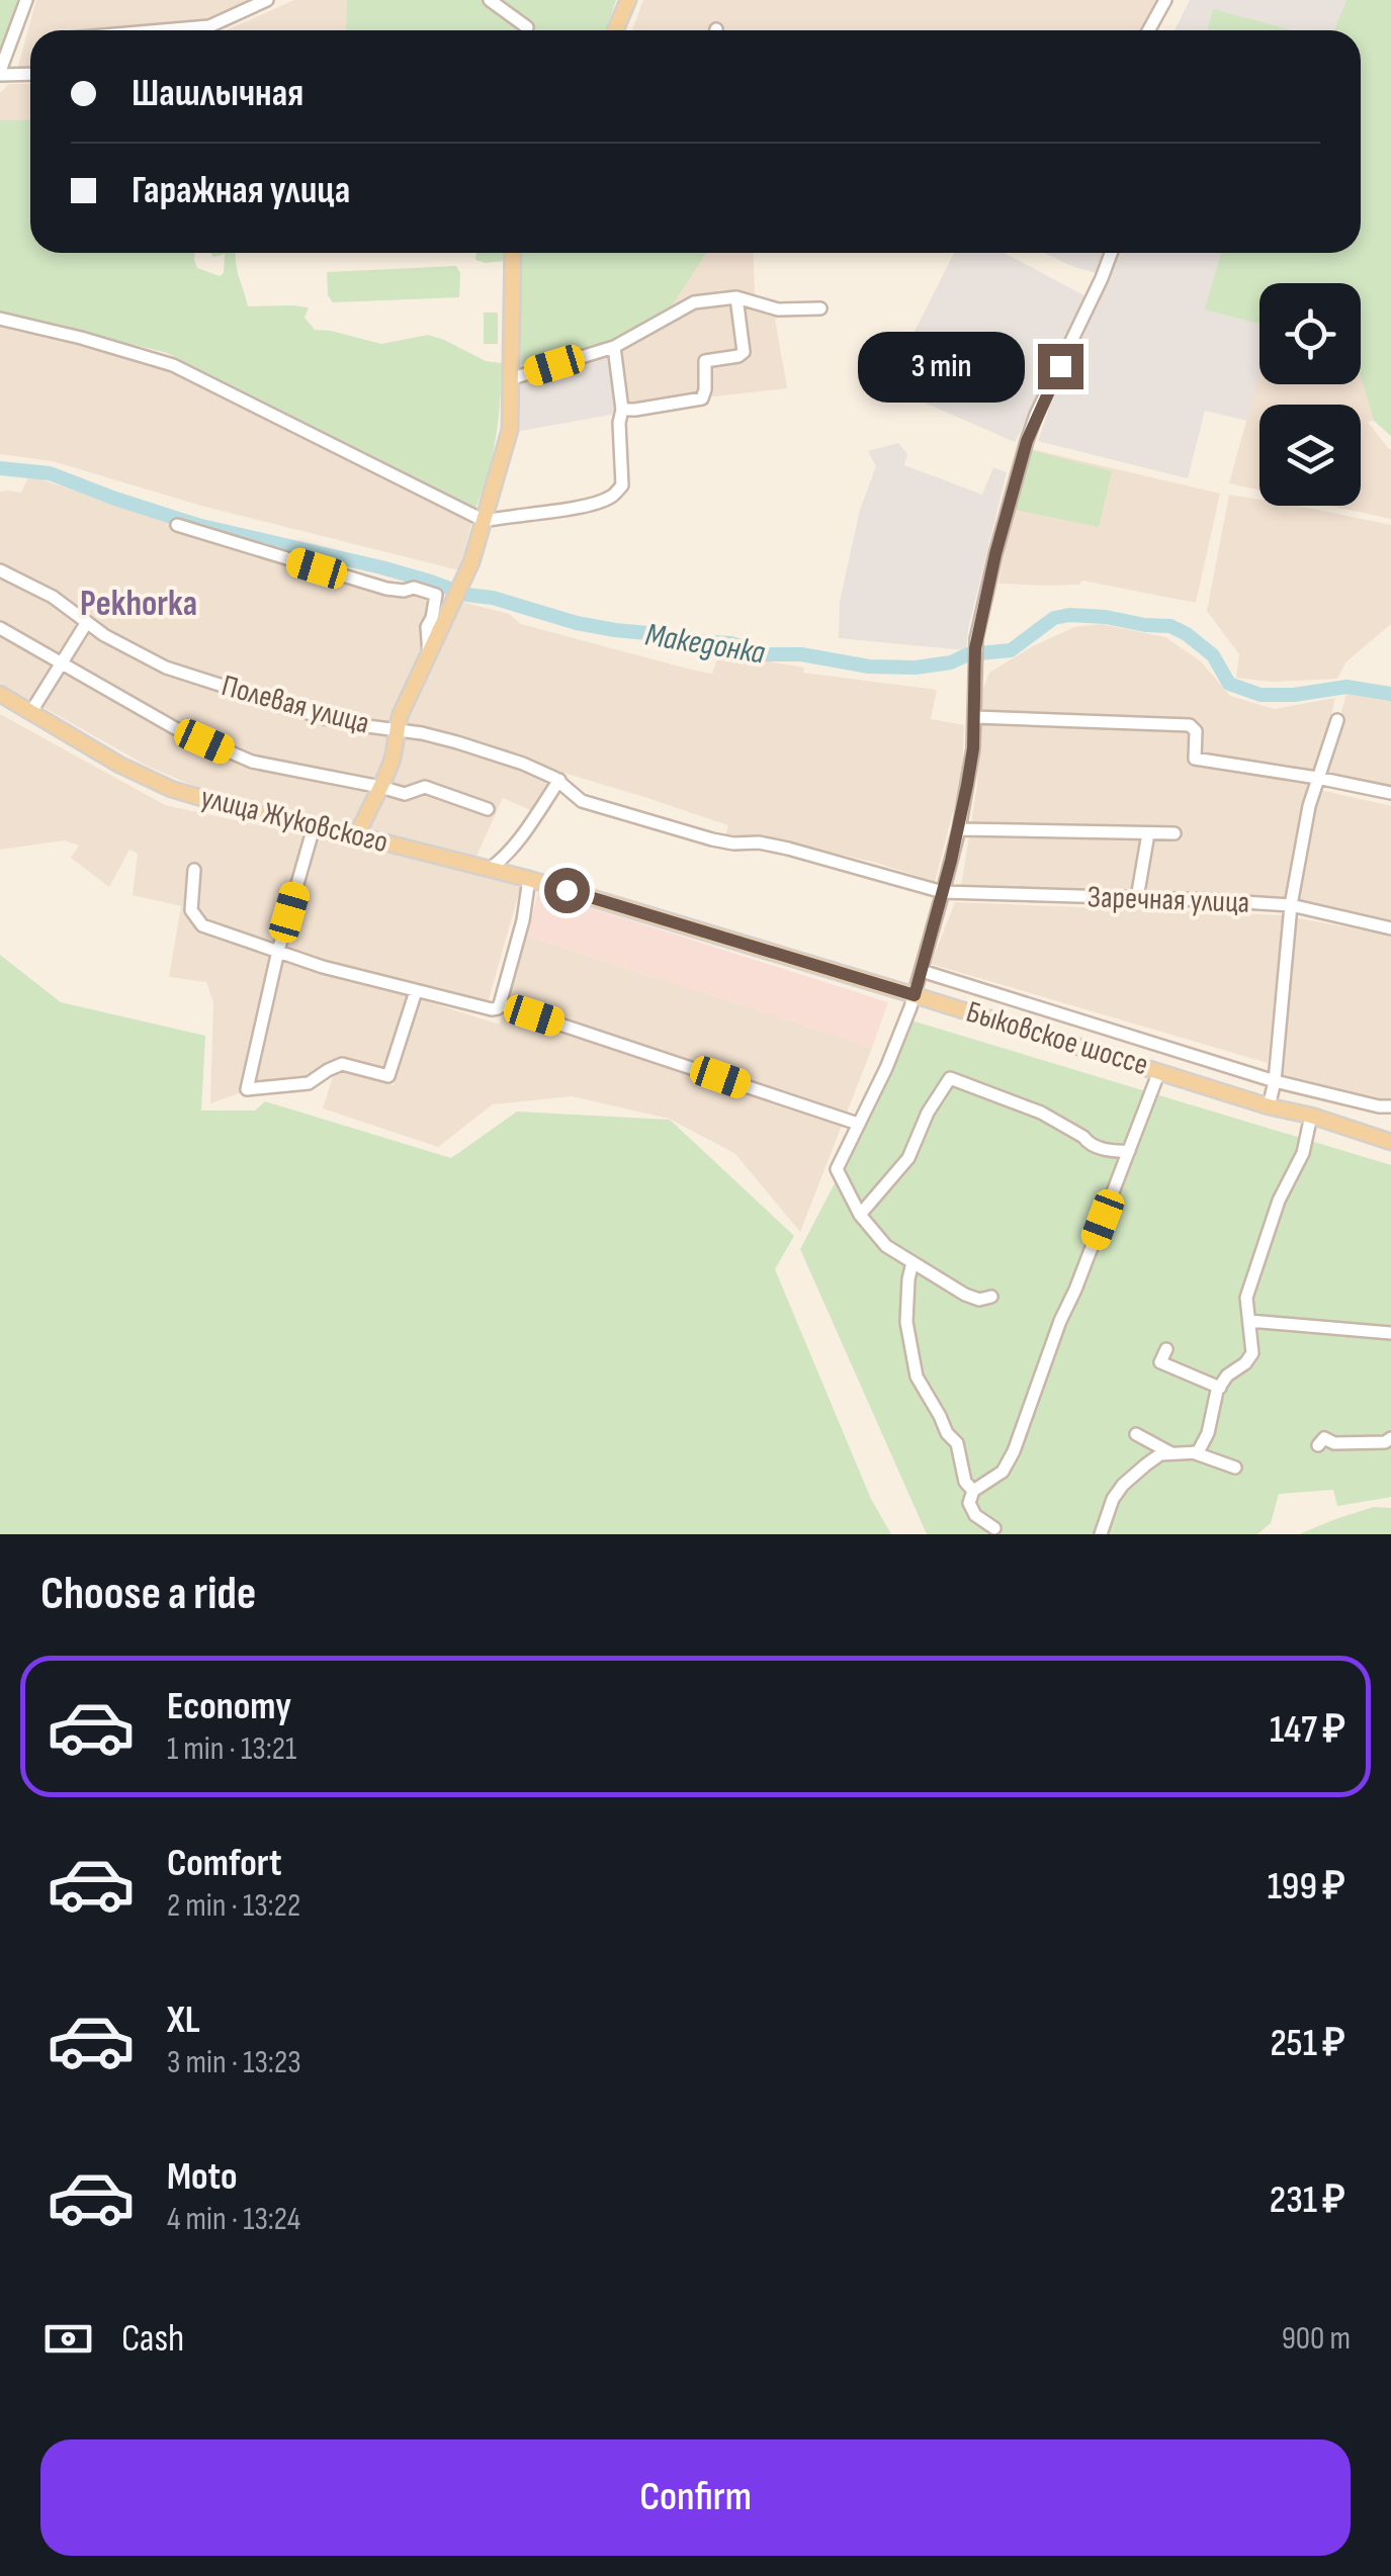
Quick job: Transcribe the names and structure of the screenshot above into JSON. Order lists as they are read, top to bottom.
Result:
{
  "streets": {
    "main road": ["улица Жуковского", "Быковское шоссе"],
    "street": ["Полевая улица", "Заречная улица"]
  },
  "crossings": [
    ["Полевая улица", "Заречная улица"],
    ["улица Жуковского", "Быковское шоссе"]
  ],
  "districts": ["Pekhorka"],
  "water": ["Македонка"],
  "page": {
    "banner": ["Шашлычная", "Гаражная улица"],
    "bubble": "3 min",
    "heading": "Choose a ride",
    "list": [
      {
        "name": "Economy",
        "note": "1 min · 13:21",
        "value": "147 ₽"
      },
      {
        "name": "Comfort",
        "note": "2 min · 13:22",
        "value": "199 ₽"
      },
      {
        "name": "XL",
        "note": "3 min · 13:23",
        "value": "251 ₽"
      },
      {
        "name": "Moto",
        "note": "4 min · 13:24",
        "value": "231 ₽"
      }
    ],
    "pay": ["Cash", "900 m"],
    "buttons": "Confirm"
  }
}
